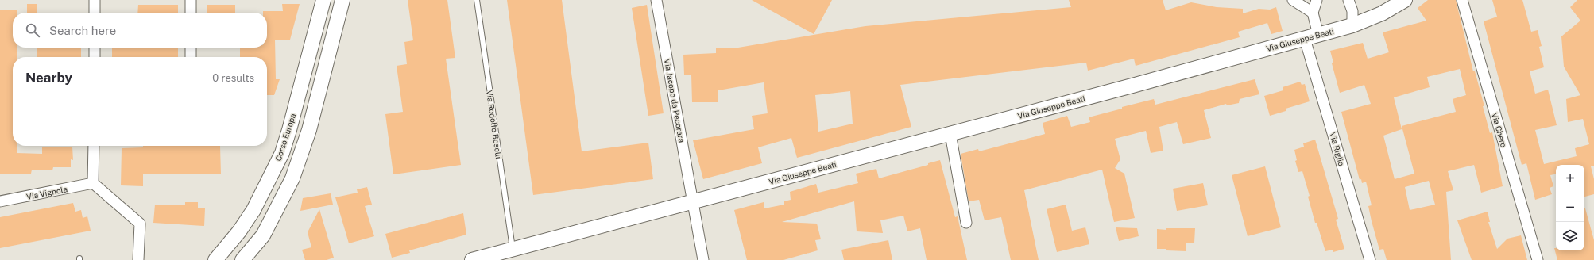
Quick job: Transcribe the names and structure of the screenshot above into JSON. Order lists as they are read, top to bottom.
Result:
{
  "streets": {
    "street": [
      "Via Giuseppe Beati",
      "Via Jacopo da Pecorara",
      "Via Chero",
      "Corso Europa",
      "Via Riglio",
      "Via Vignola"
    ],
    "lane": ["Via Rodolfo Boselli"]
  },
  "crossings": [
    ["Via Giuseppe Beati", "Via Jacopo da Pecorara"],
    ["Via Giuseppe Beati", "Via Riglio"]
  ],
  "page": {
    "search": "Search here",
    "heading": ["Nearby", "0 results"],
    "map_buttons": ["+", "−"]
  }
}
